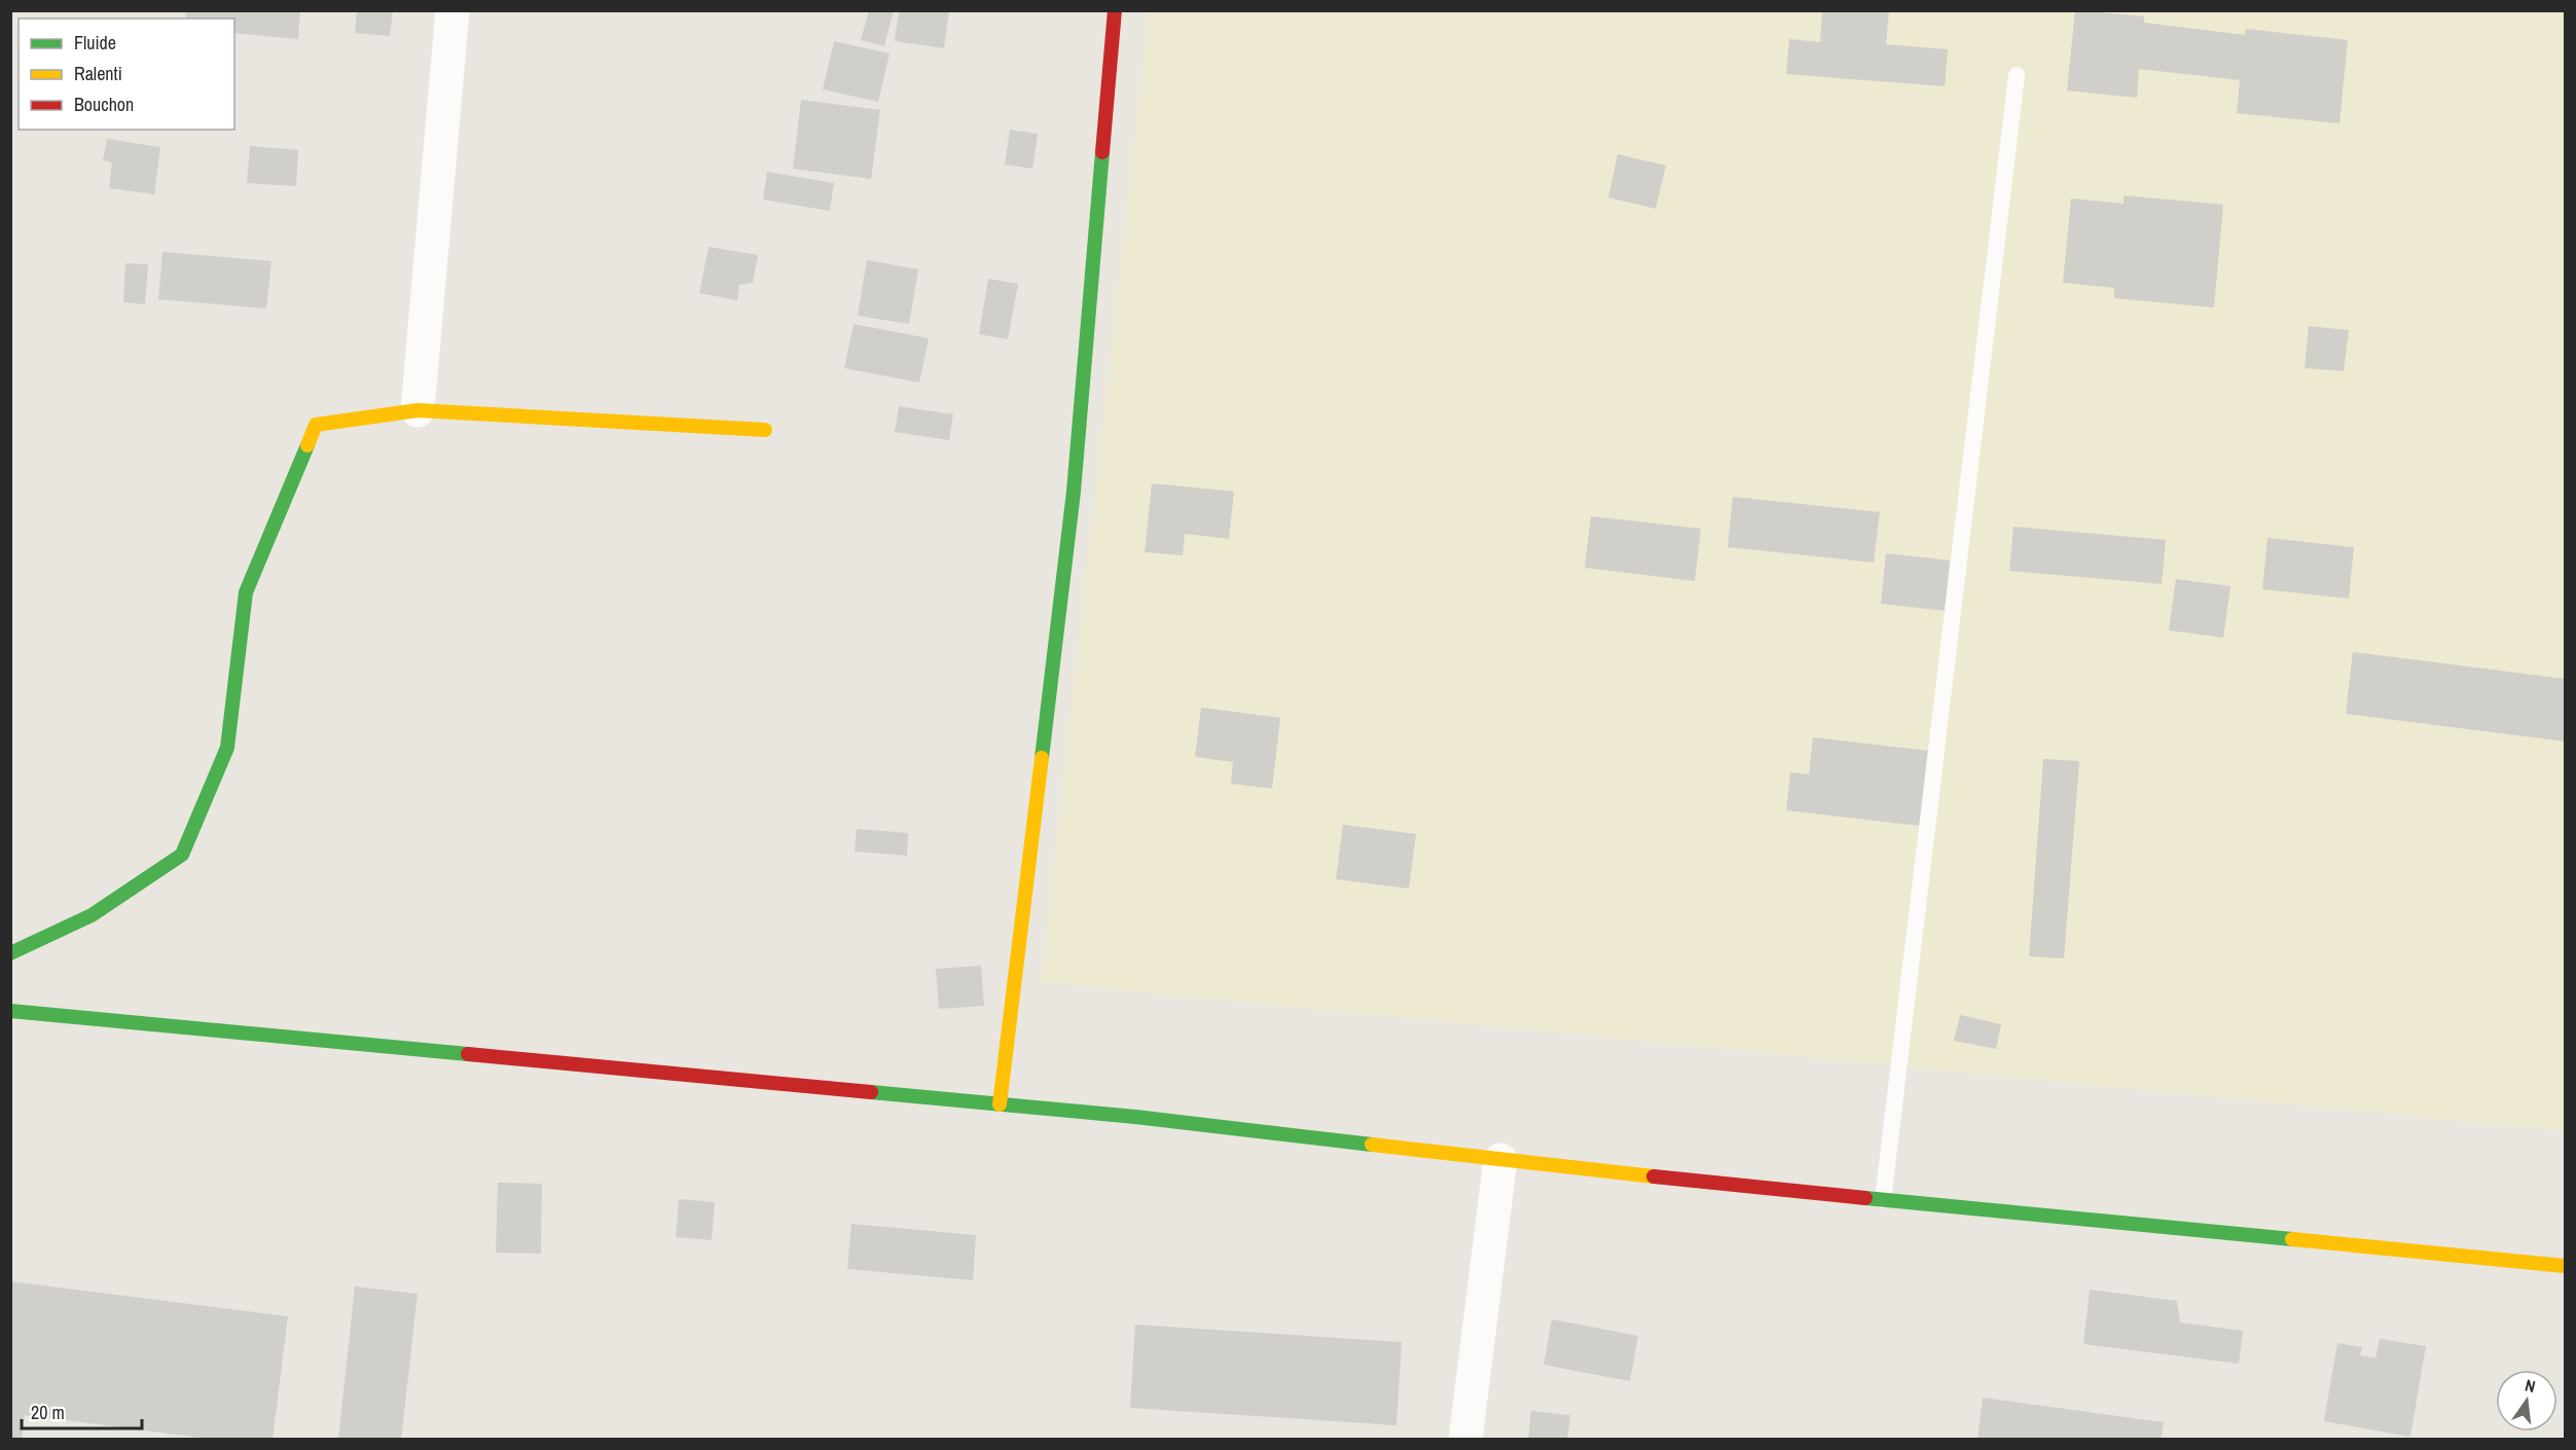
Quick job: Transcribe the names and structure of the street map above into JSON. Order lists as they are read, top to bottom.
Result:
{
  "legend": ["Fluide", "Ralenti", "Bouchon"],
  "scale_bar": "20 m",
  "north": "top"
}
